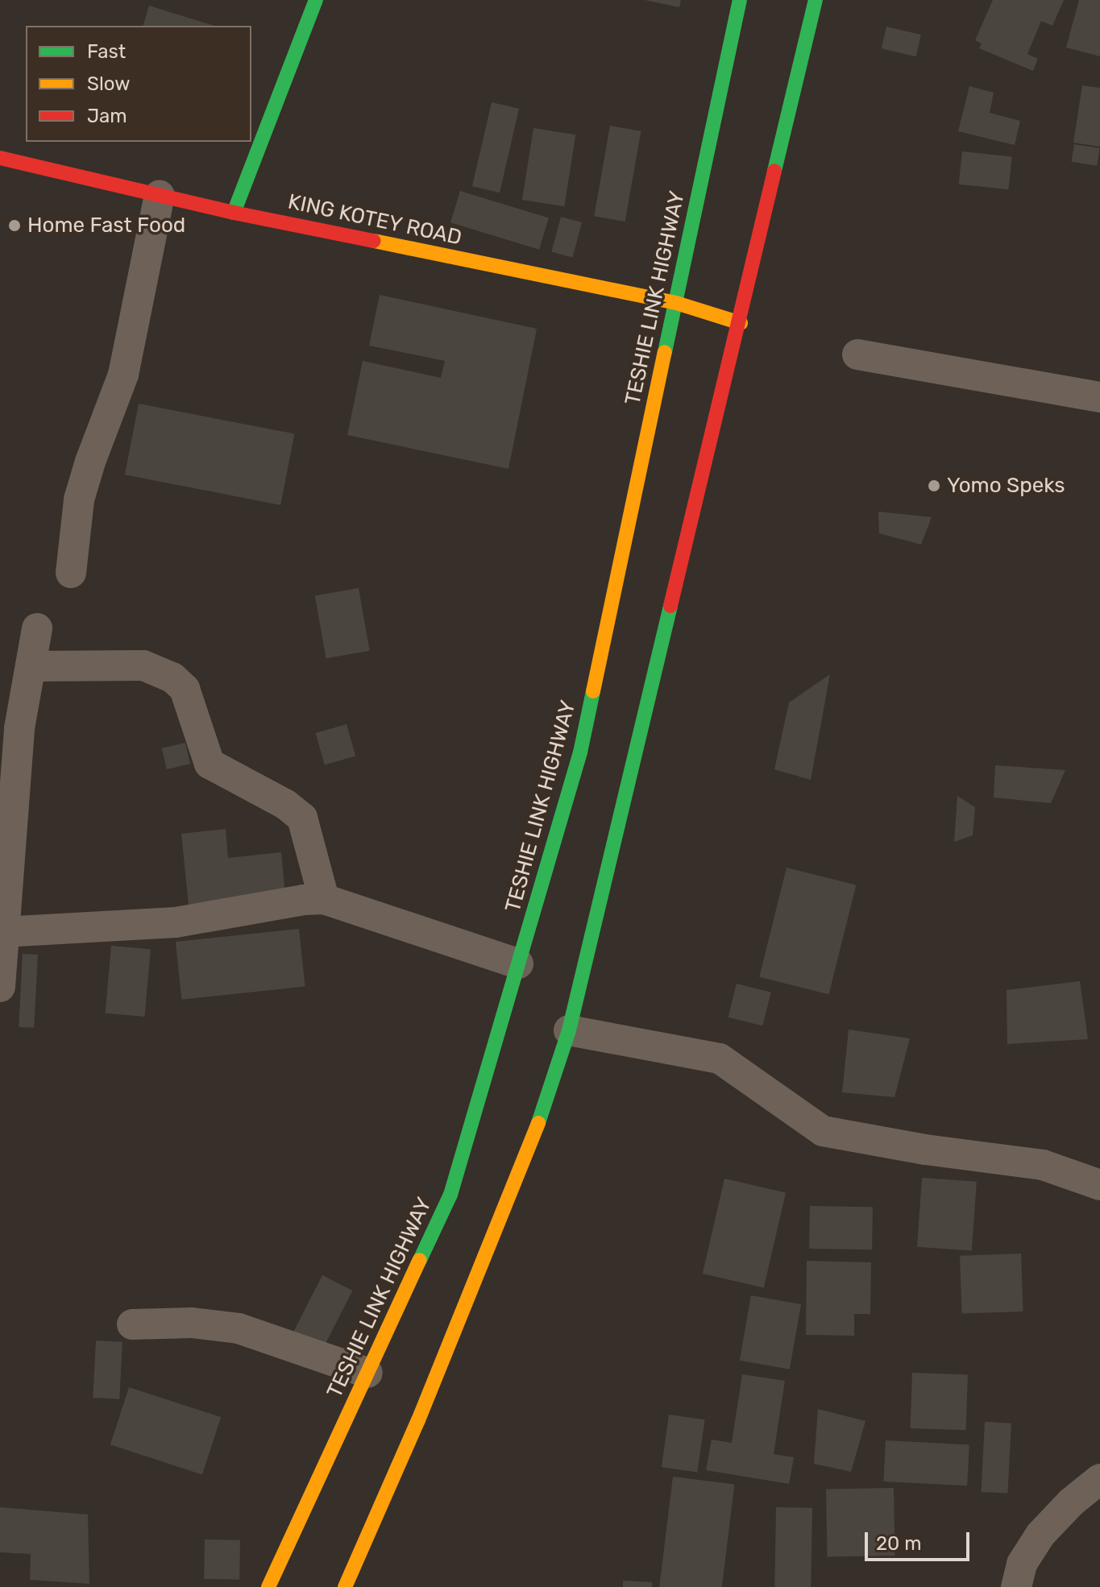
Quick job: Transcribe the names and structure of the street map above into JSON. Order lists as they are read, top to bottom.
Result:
{
  "streets": {
    "main road": ["KING KOTEY ROAD", "TESHIE LINK HIGHWAY"]
  },
  "crossings": [
    ["KING KOTEY ROAD", "TESHIE LINK HIGHWAY"]
  ],
  "places": ["Home Fast Food", "Yomo Speks"],
  "legend": ["Fast", "Slow", "Jam"],
  "scale_bar": "20 m"
}
